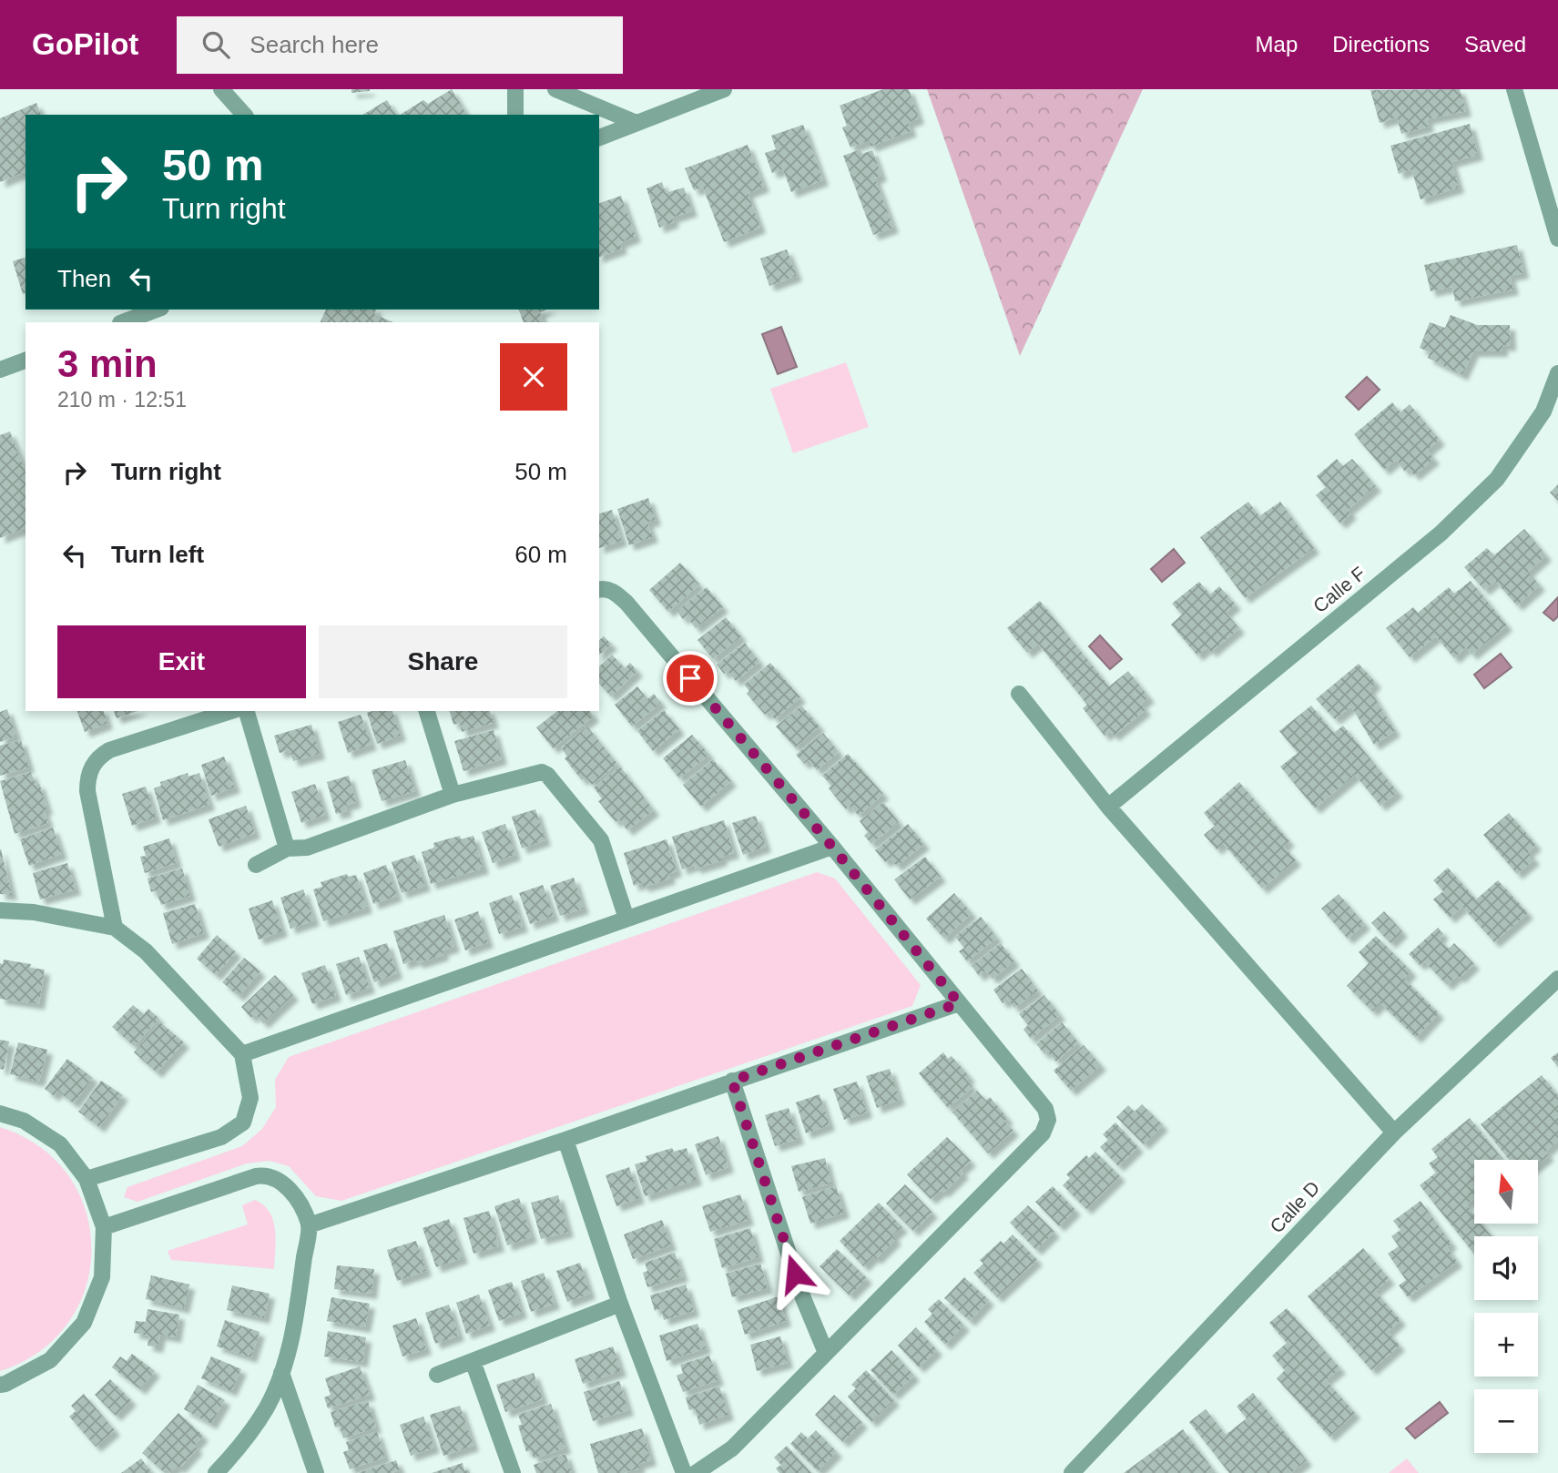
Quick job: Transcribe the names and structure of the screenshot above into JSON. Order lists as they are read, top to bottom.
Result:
{
  "streets": {
    "street": ["Calle F", "Calle D"]
  },
  "north": "top",
  "page": {
    "header": "GoPilot",
    "search": "Search here",
    "nav": ["Map", "Directions", "Saved"],
    "turn": ["50 m", "Turn right"],
    "then": "Then",
    "heading": ["3 min", "210 m · 12:51"],
    "list": [
      {
        "name": "Turn right",
        "value": "50 m"
      },
      {
        "name": "Turn left",
        "value": "60 m"
      }
    ],
    "buttons": ["Exit", "Share"],
    "map_buttons": ["+", "−"]
  }
}
